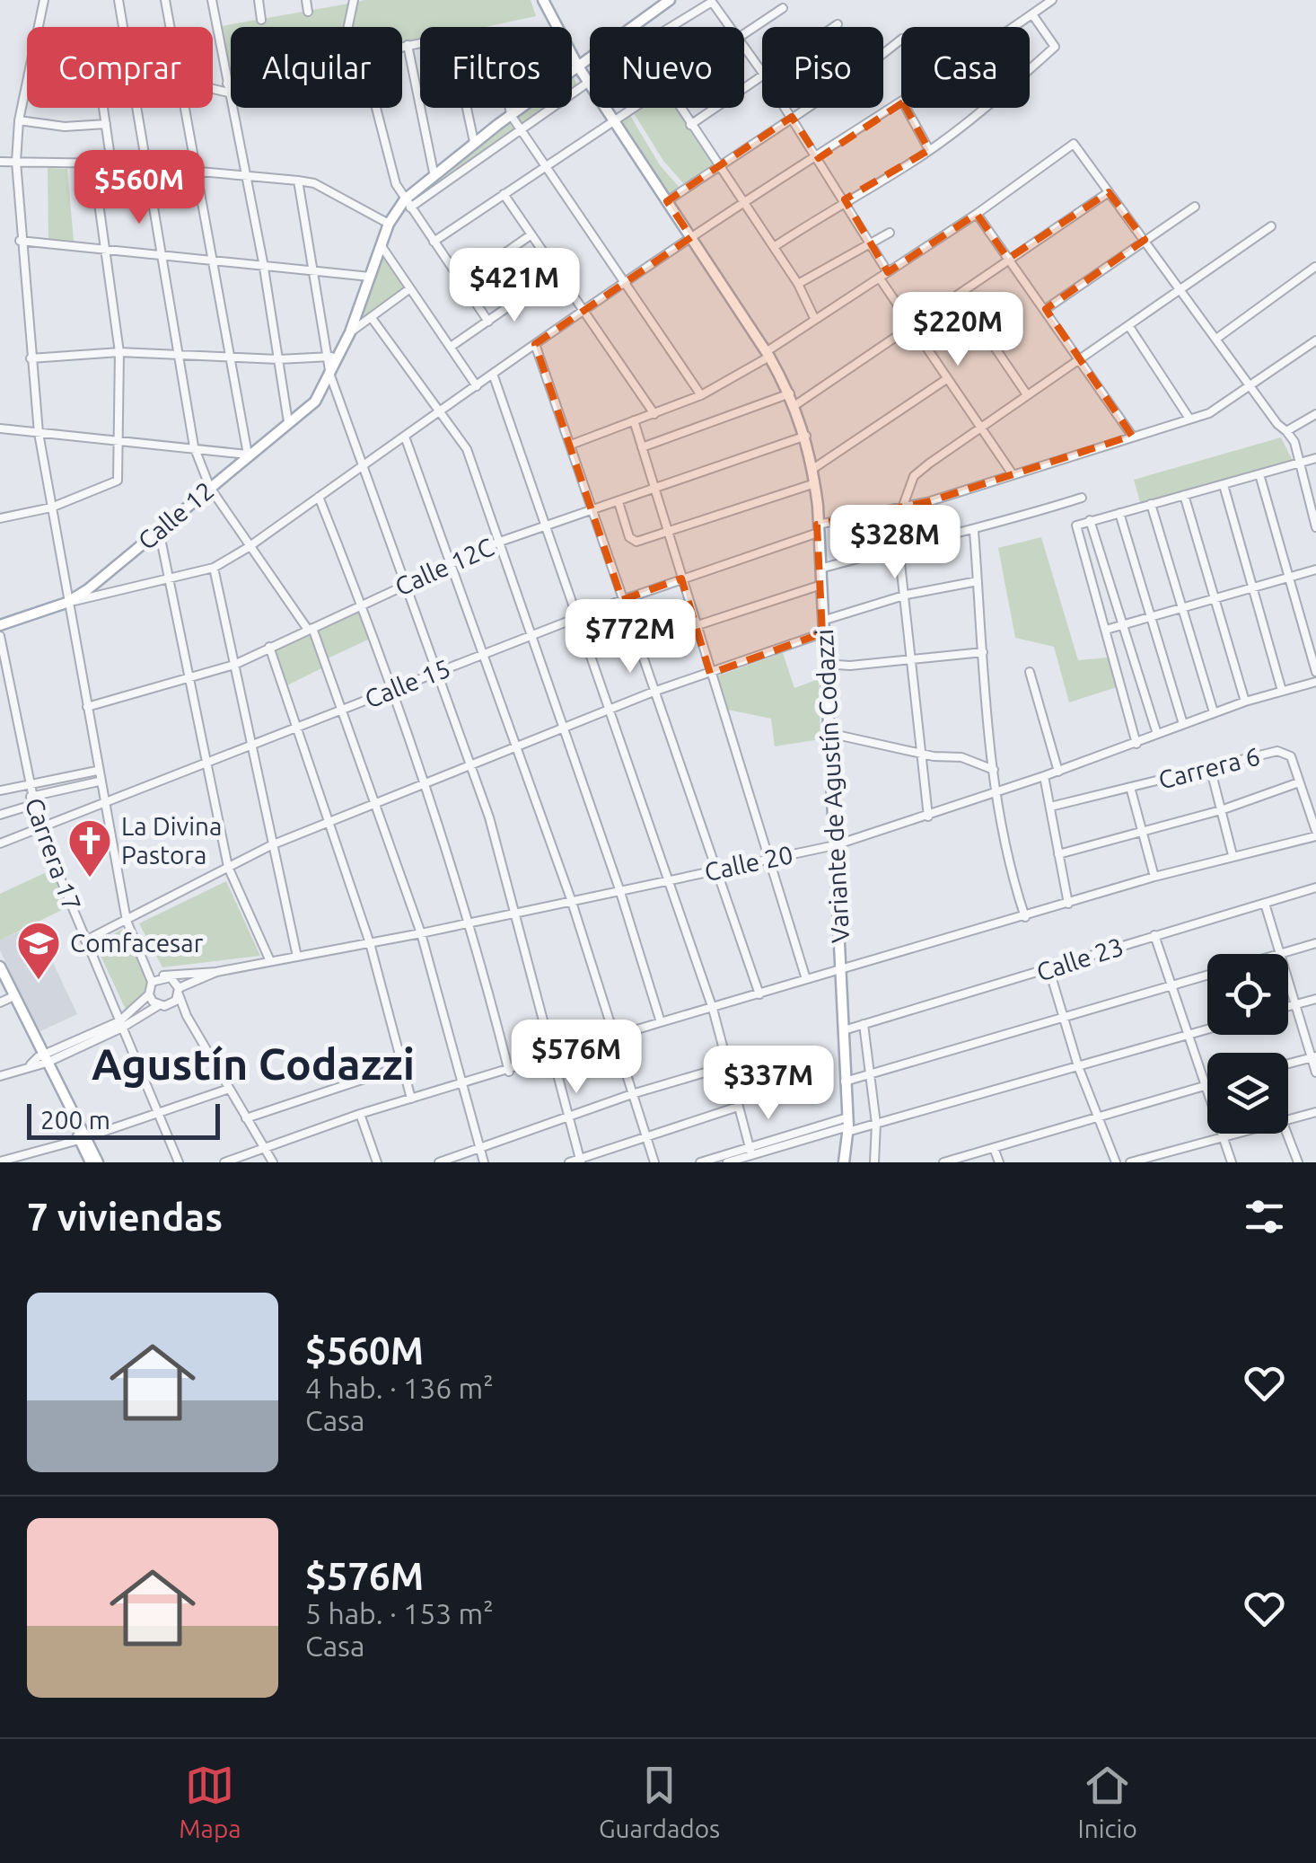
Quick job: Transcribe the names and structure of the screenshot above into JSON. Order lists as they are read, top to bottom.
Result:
{
  "streets": {
    "main road": ["Calle 12", "Variante de Agustín Codazzi"],
    "street": [
      "Calle 12C",
      "Calle 15",
      "Carrera 6",
      "Carrera 17",
      "Calle 20",
      "Calle 23"
    ]
  },
  "crossings": [
    ["Calle 12", "Variante de Agustín Codazzi"],
    ["Calle 12C", "Variante de Agustín Codazzi"],
    ["Calle 15", "Variante de Agustín Codazzi"],
    ["Calle 15", "Carrera 17"],
    ["Variante de Agustín Codazzi", "Calle 20"],
    ["Variante de Agustín Codazzi", "Calle 23"]
  ],
  "districts": ["Agustín Codazzi"],
  "places": {
    "church": ["La Divina Pastora"],
    "school or university": ["Comfacesar"]
  },
  "scale_bar": "200 m",
  "page": {
    "chip": [
      "Comprar",
      "Alquilar",
      "Filtros",
      "Nuevo",
      "Piso",
      "Casa"
    ],
    "price": [
      "$560M",
      "$421M",
      "$220M",
      "$328M",
      "$772M",
      "$576M",
      "$337M"
    ],
    "scale": "200 m",
    "heading": "7 viviendas",
    "list": [
      {
        "name": "$560M",
        "note": "4 hab. · 136 m² · Casa"
      },
      {
        "name": "$576M",
        "note": "5 hab. · 153 m² · Casa"
      }
    ],
    "tabs": ["Mapa", "Guardados", "Inicio"]
  }
}
